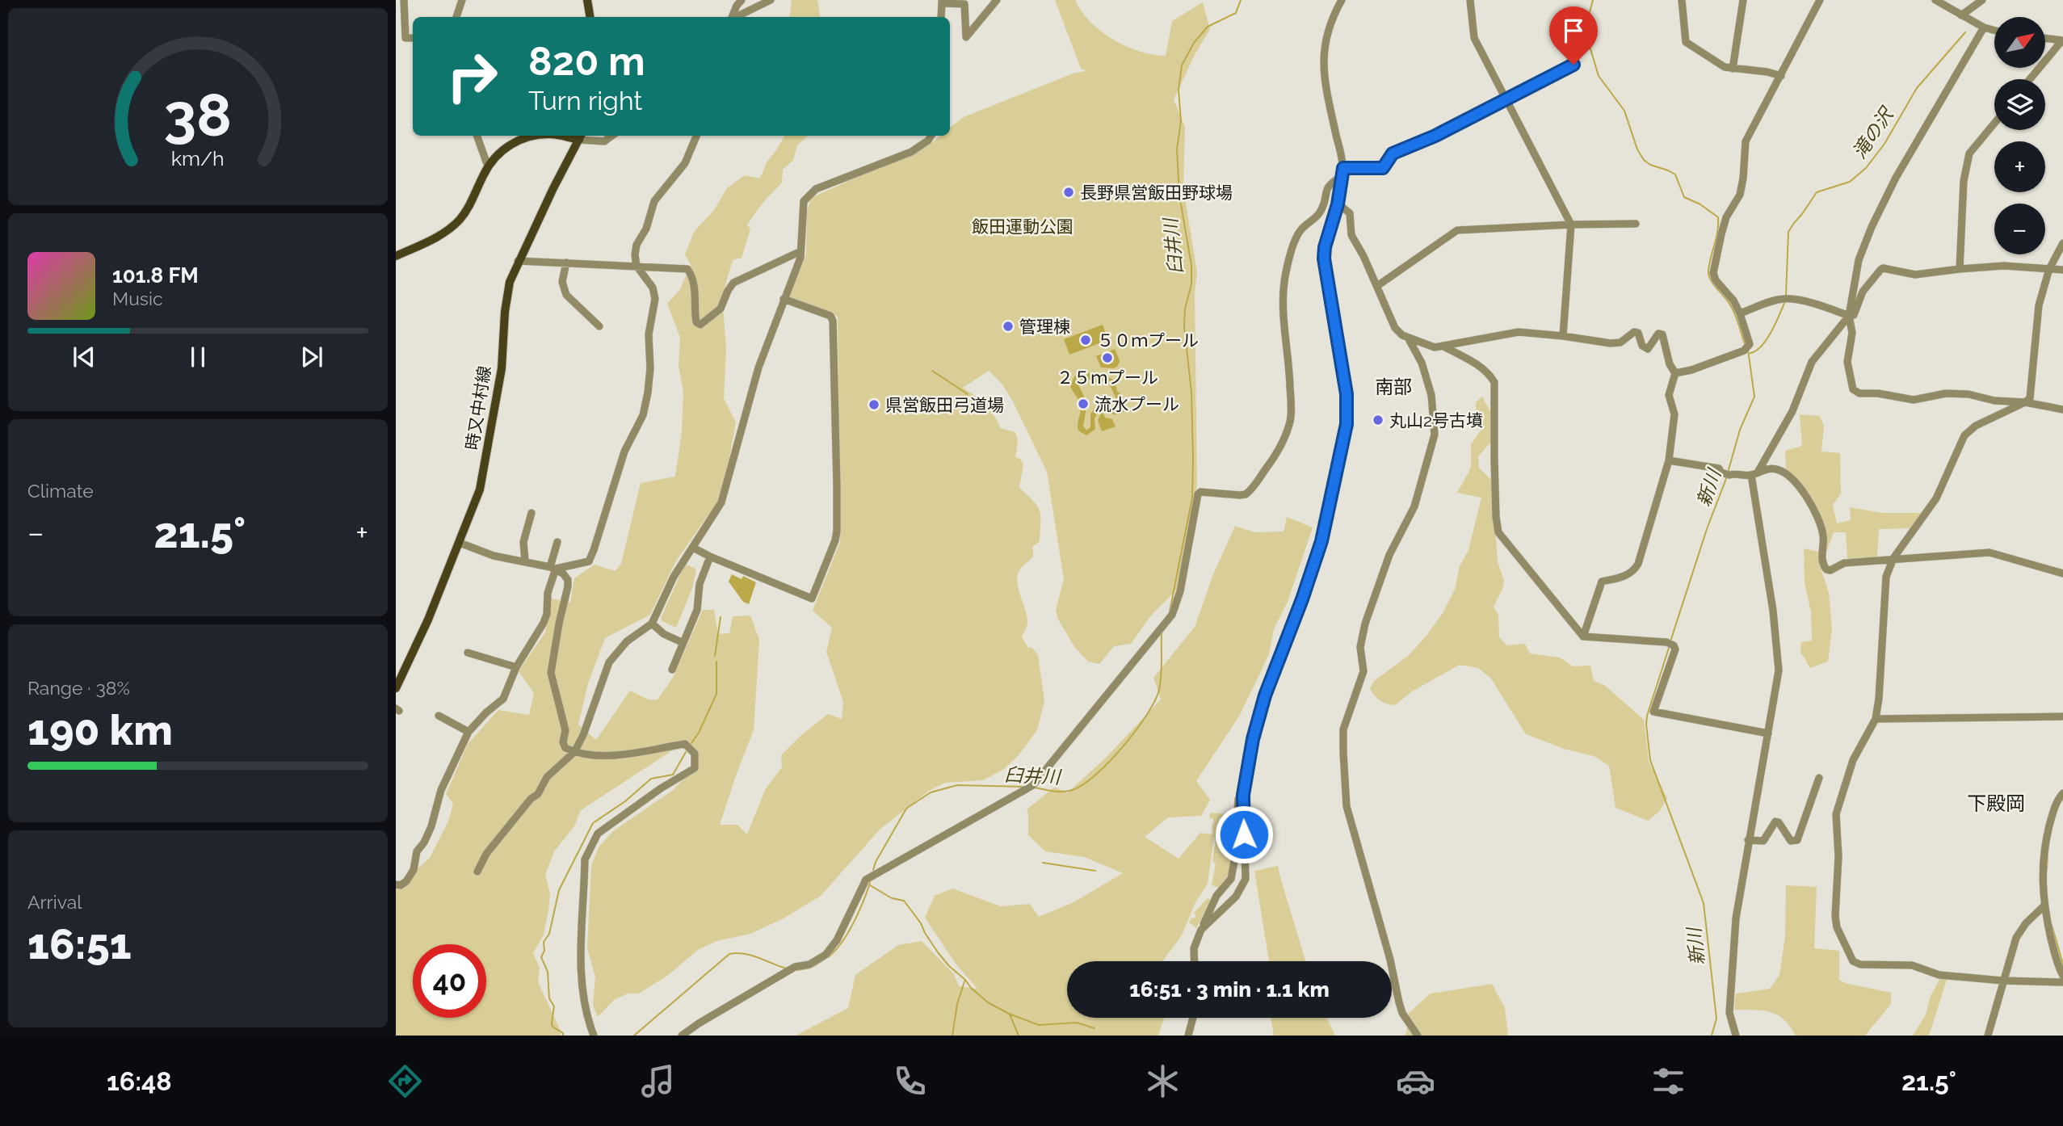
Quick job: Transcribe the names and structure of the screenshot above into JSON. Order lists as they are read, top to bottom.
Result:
{
  "streets": {
    "main road": ["時又中村線"]
  },
  "districts": ["南部", "下殿岡"],
  "water": ["滝の沢", "臼井川", "新川"],
  "parks": ["飯田運動公園"],
  "places": [
    "長野県営飯田野球場",
    "管理棟",
    "５０ｍプール",
    "２５ｍプール",
    "流水プール",
    "県営飯田弓道場",
    "丸山2号古墳"
  ],
  "north": "top right",
  "page": {
    "map_buttons": ["+", "−"],
    "turn": ["820 m", "Turn right"],
    "song": ["101.8 FM", "Music"],
    "tile": [
      "Climate",
      ["Range · 38%", "190 km"],
      ["Arrival", "16:51"]
    ],
    "heat": ["−", "21.5°", "+"],
    "limit": "40",
    "trip": "16:51 · 3 min · 1.1 km",
    "tabs": ["16:48", "21.5°"],
    "gauge": ["38", "km/h"]
  }
}
